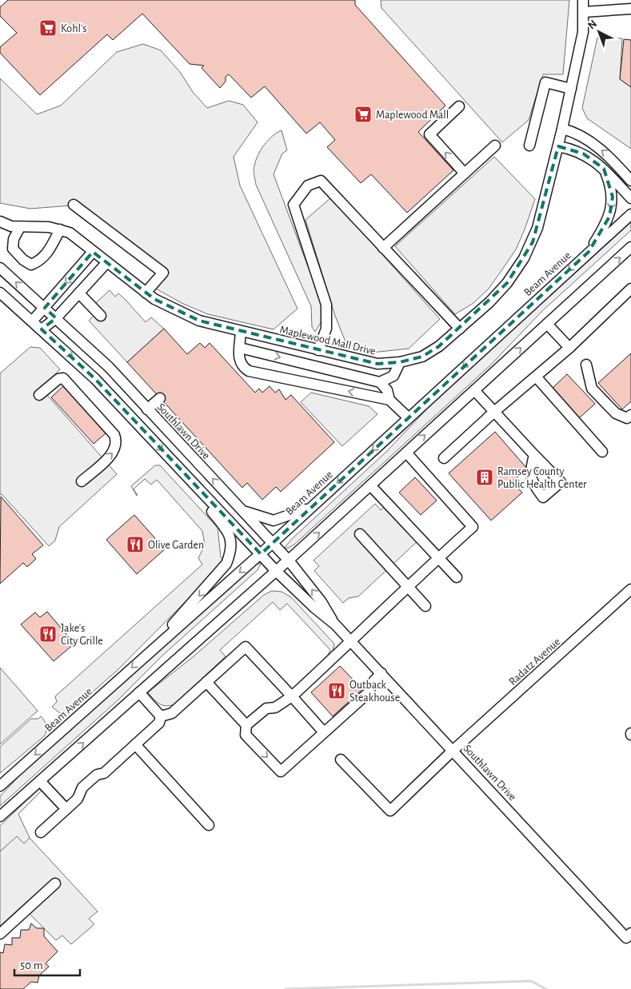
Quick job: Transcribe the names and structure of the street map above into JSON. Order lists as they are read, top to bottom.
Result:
{
  "streets": {
    "street": [
      "Beam Avenue",
      "Maplewood Mall Drive",
      "Southlawn Drive",
      "Radatz Avenue"
    ]
  },
  "crossings": [
    ["Beam Avenue", "Southlawn Drive"],
    ["Southlawn Drive", "Radatz Avenue"]
  ],
  "places": {
    "supermarket": ["Kohl's", "Maplewood Mall"],
    "building": ["Ramsey County Public Health Center"],
    "restaurant": ["Olive Garden", "Jake's City Grille", "Outback Steakhouse"]
  },
  "scale_bar": "50 m",
  "north": "top left"
}
